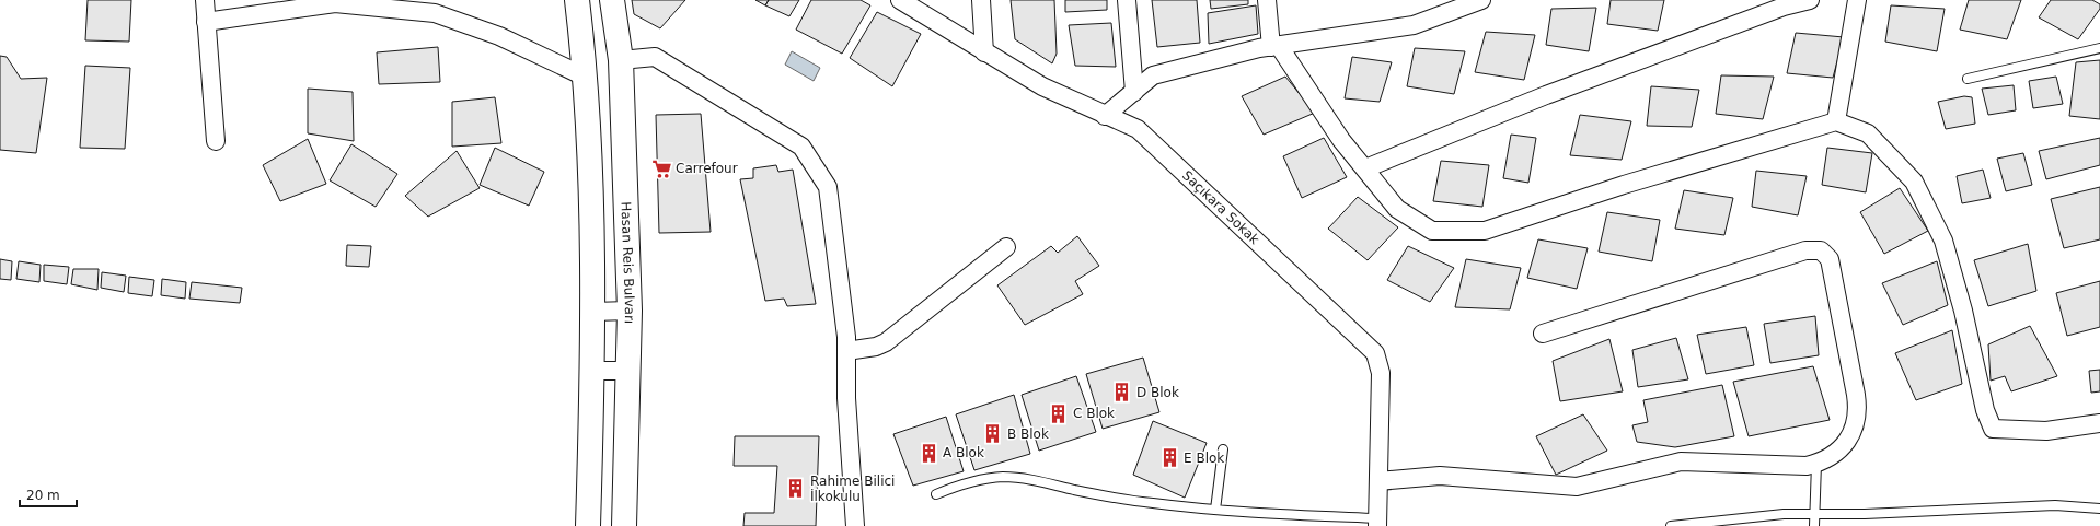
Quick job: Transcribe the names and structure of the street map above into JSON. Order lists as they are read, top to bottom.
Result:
{
  "streets": {
    "main road": ["Hasan Reis Bulvarı"],
    "street": ["Saçıkara Sokak"]
  },
  "places": {
    "supermarket": ["Carrefour"],
    "building": [
      "D Blok",
      "C Blok",
      "B Blok",
      "A Blok",
      "E Blok",
      "Rahime Bilici İlkokulu"
    ]
  },
  "scale_bar": "20 m"
}
